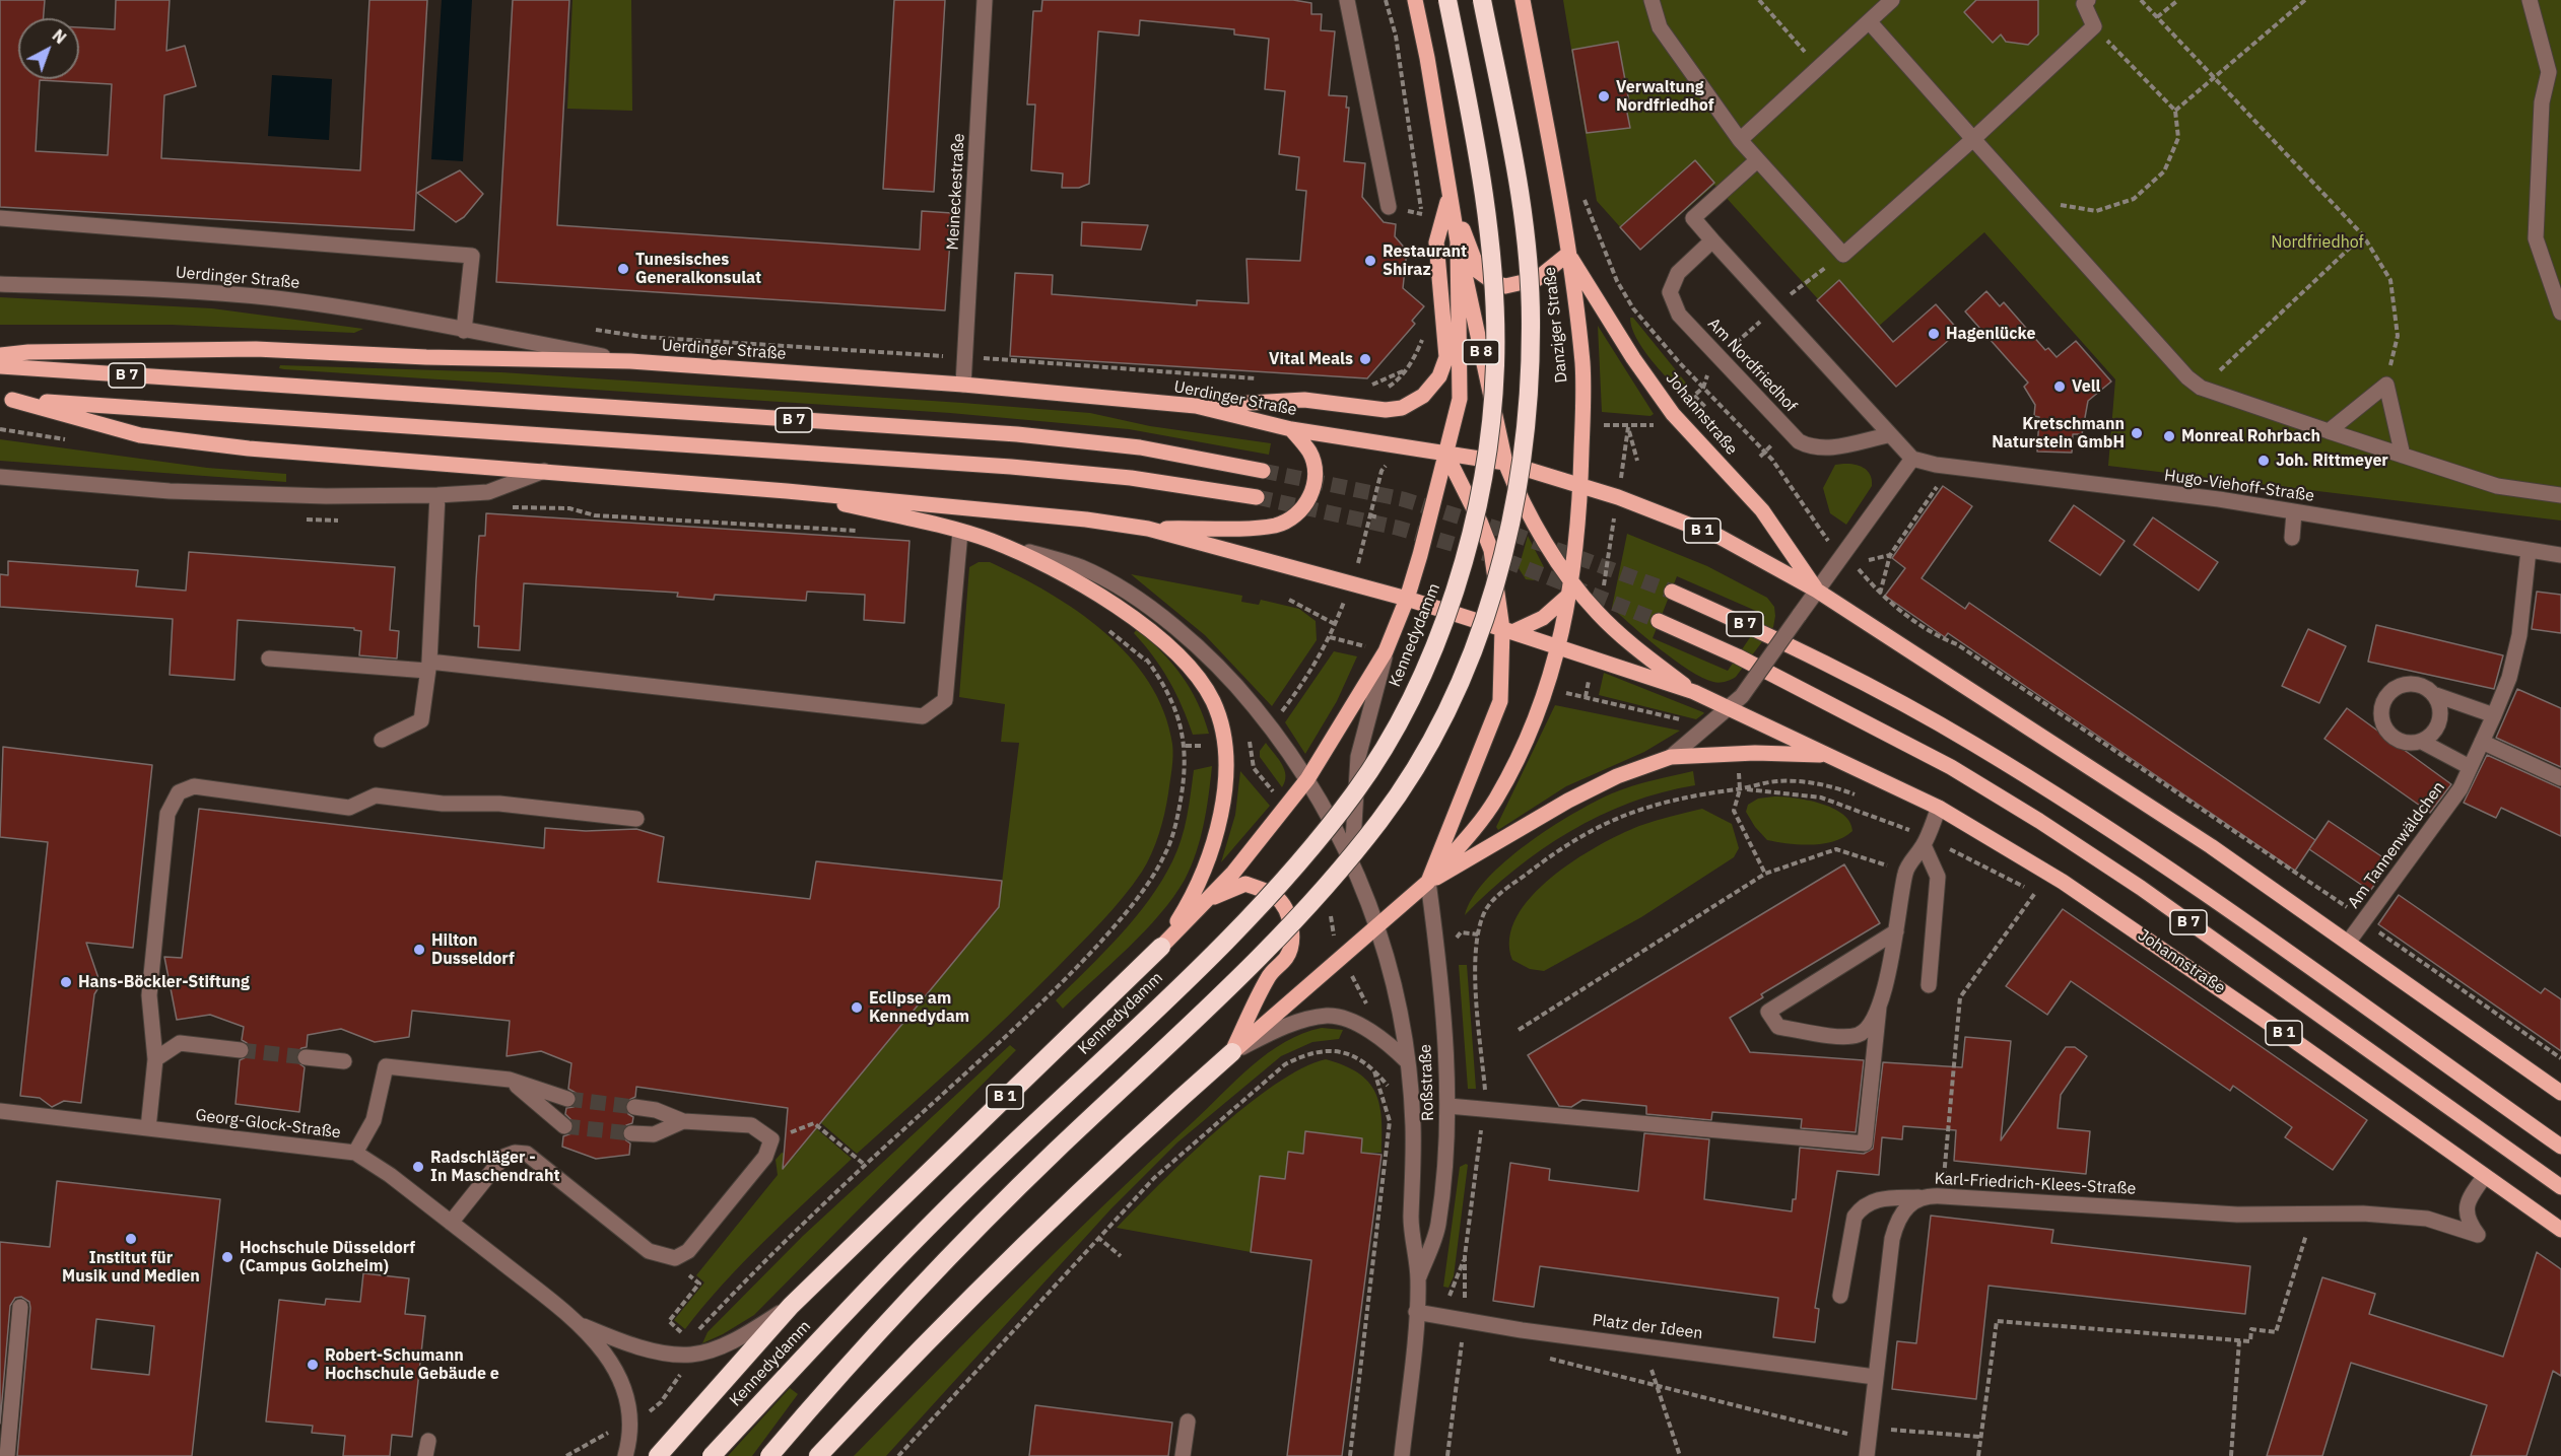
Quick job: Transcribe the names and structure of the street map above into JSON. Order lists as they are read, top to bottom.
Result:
{
  "streets": {
    "highway": ["Danziger Straße", "B 1", "Kennedydamm"],
    "main road": [
      "Uerdinger Straße",
      "B 8",
      "B 7",
      "Johannstraße"
    ],
    "street": [
      "Meineckestraße",
      "Am Nordfriedhof",
      "Hugo-Viehoff-Straße",
      "Am Tannenwäldchen",
      "Roßstraße",
      "Georg-Glock-Straße",
      "Karl-Friedrich-Klees-Straße",
      "Platz der Ideen"
    ]
  },
  "crossings": [
    ["Meineckestraße", "Uerdinger Straße"],
    ["Uerdinger Straße", "Johannstraße"],
    ["Uerdinger Straße", "B 1"],
    ["Danziger Straße", "B 8"],
    ["Danziger Straße", "Johannstraße"],
    ["B 8", "Johannstraße"],
    ["Johannstraße", "Hugo-Viehoff-Straße"],
    ["Johannstraße", "B 1"],
    ["Johannstraße", "Am Tannenwäldchen"],
    ["Johannstraße", "Roßstraße"],
    ["Johannstraße", "Karl-Friedrich-Klees-Straße"],
    ["Hugo-Viehoff-Straße", "Am Tannenwäldchen"],
    ["B 1", "Kennedydamm"],
    ["B 1", "Roßstraße"],
    ["Kennedydamm", "Georg-Glock-Straße"],
    ["Roßstraße", "Platz der Ideen"],
    ["Karl-Friedrich-Klees-Straße", "Platz der Ideen"]
  ],
  "parks": ["Nordfriedhof"],
  "places": [
    "Verwaltung Nordfriedhof",
    "Restaurant Shiraz",
    "Tunesisches Generalkonsulat",
    "Hagenlücke",
    "Vital Meals",
    "Vell",
    "Kretschmann Naturstein GmbH",
    "Monreal Rohrbach",
    "Joh. Rittmeyer",
    "Hilton Dusseldorf",
    "Hans-Böckler-Stiftung",
    "Eclipse am Kennedydam",
    "Radschläger - In Maschendraht",
    "Institut für Musik und Medien",
    "Hochschule Düsseldorf (Campus Golzheim)",
    "Robert-Schumann Hochschule Gebäude e"
  ],
  "north": "top right"
}
